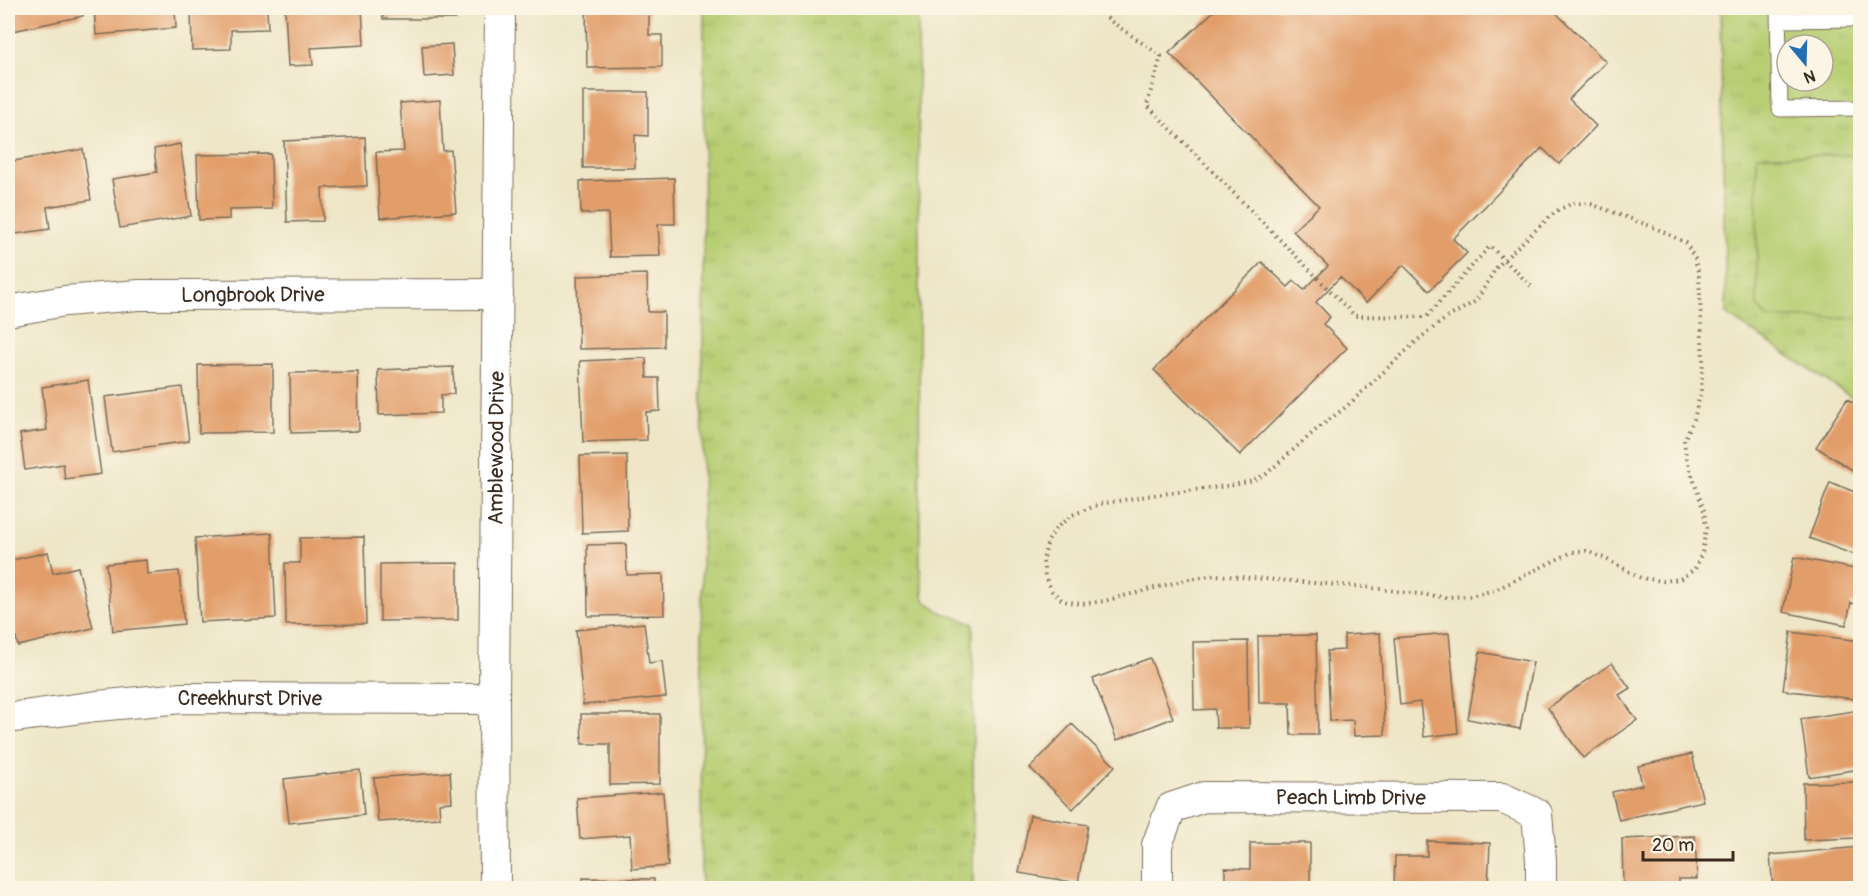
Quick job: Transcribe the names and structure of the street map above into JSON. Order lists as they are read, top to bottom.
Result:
{
  "streets": {
    "street": [
      "Longbrook Drive",
      "Amblewood Drive",
      "Creekhurst Drive",
      "Peach Limb Drive"
    ]
  },
  "crossings": [
    ["Longbrook Drive", "Amblewood Drive"],
    ["Amblewood Drive", "Creekhurst Drive"]
  ],
  "scale_bar": "20 m",
  "north": "bottom"
}
